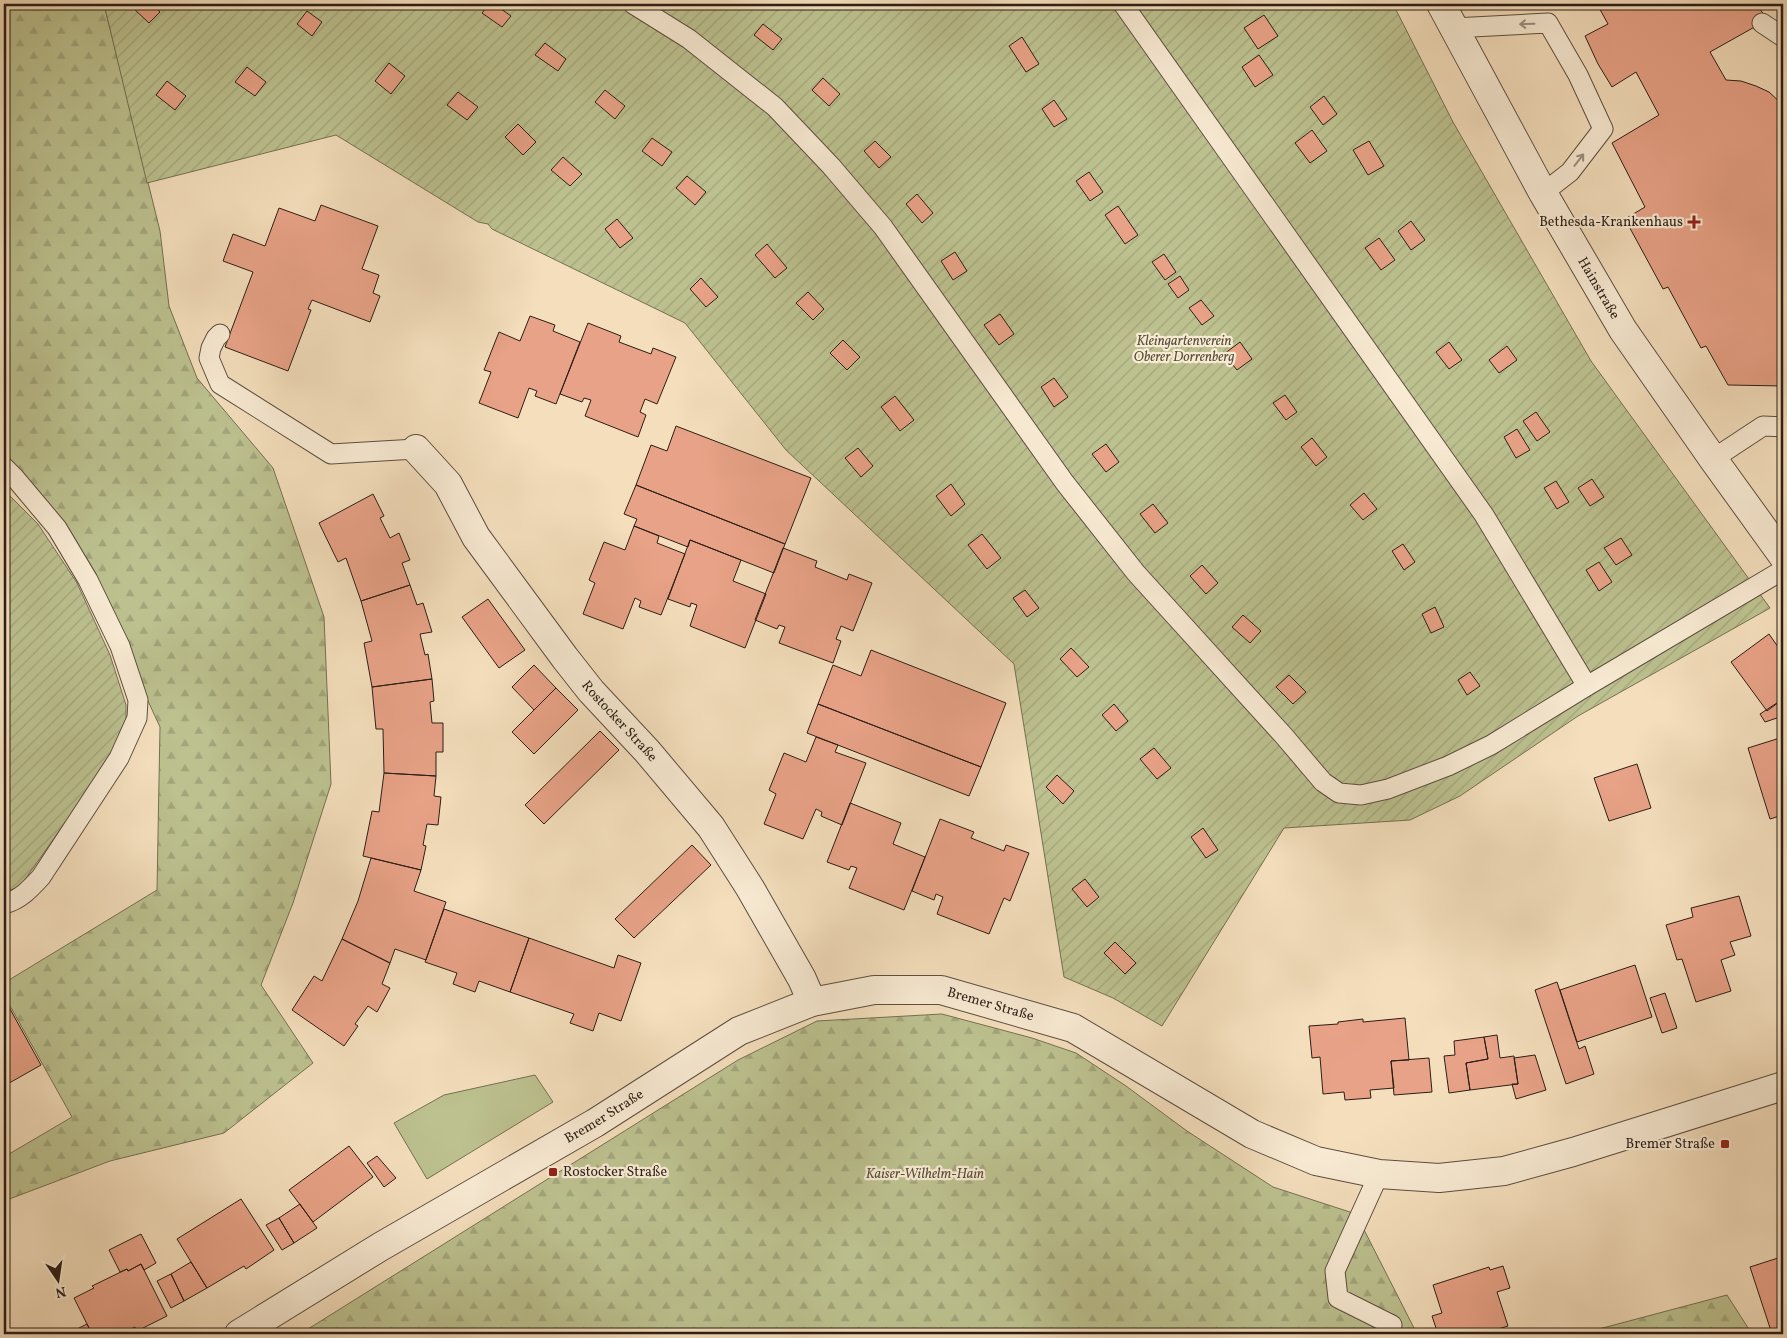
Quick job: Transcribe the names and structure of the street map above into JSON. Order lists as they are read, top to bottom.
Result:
{
  "streets": {
    "street": ["Hainstraße", "Rostocker Straße", "Bremer Straße"]
  },
  "crossings": [
    ["Rostocker Straße", "Bremer Straße"]
  ],
  "parks": ["Kleingartenverein Oberer Dorrenberg", "Kaiser-Wilhelm-Hain"],
  "places": {
    "health": ["Bethesda-Krankenhaus"],
    "transit": ["Bremer Straße", "Rostocker Straße"]
  },
  "north": "bottom"
}
